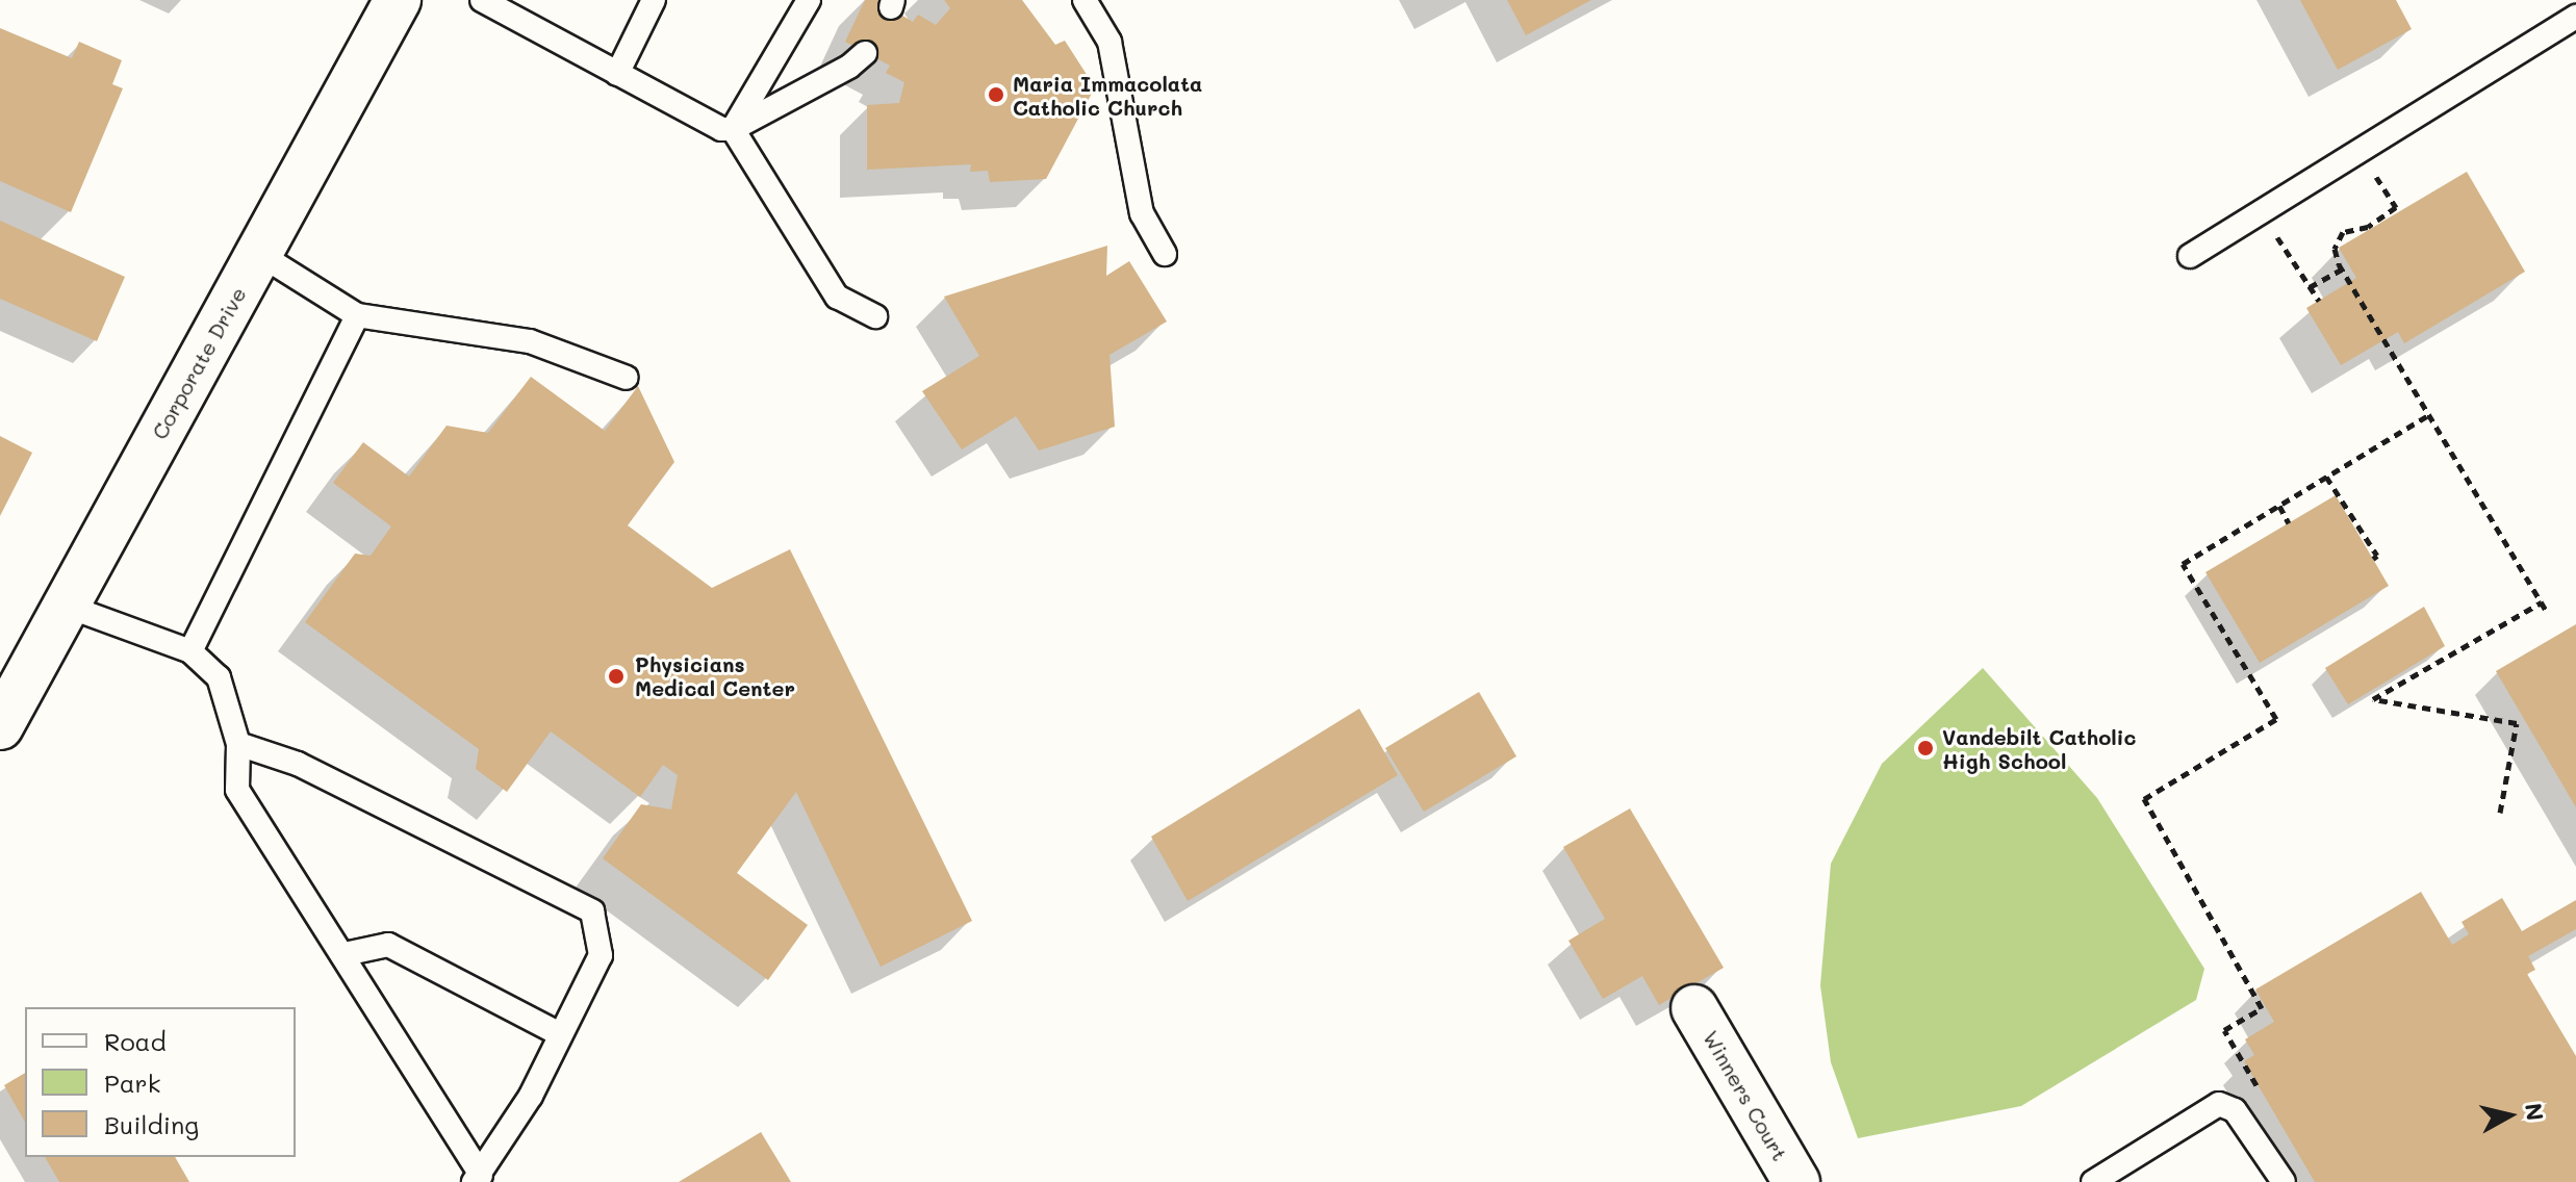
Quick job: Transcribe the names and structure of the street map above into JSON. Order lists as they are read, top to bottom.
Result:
{
  "streets": {
    "street": ["Corporate Drive", "Winners Court"]
  },
  "places": ["Maria Immacolata Catholic Church", "Physicians Medical Center", "Vandebilt Catholic High School"],
  "legend": ["Road", "Park", "Building"],
  "north": "right"
}
